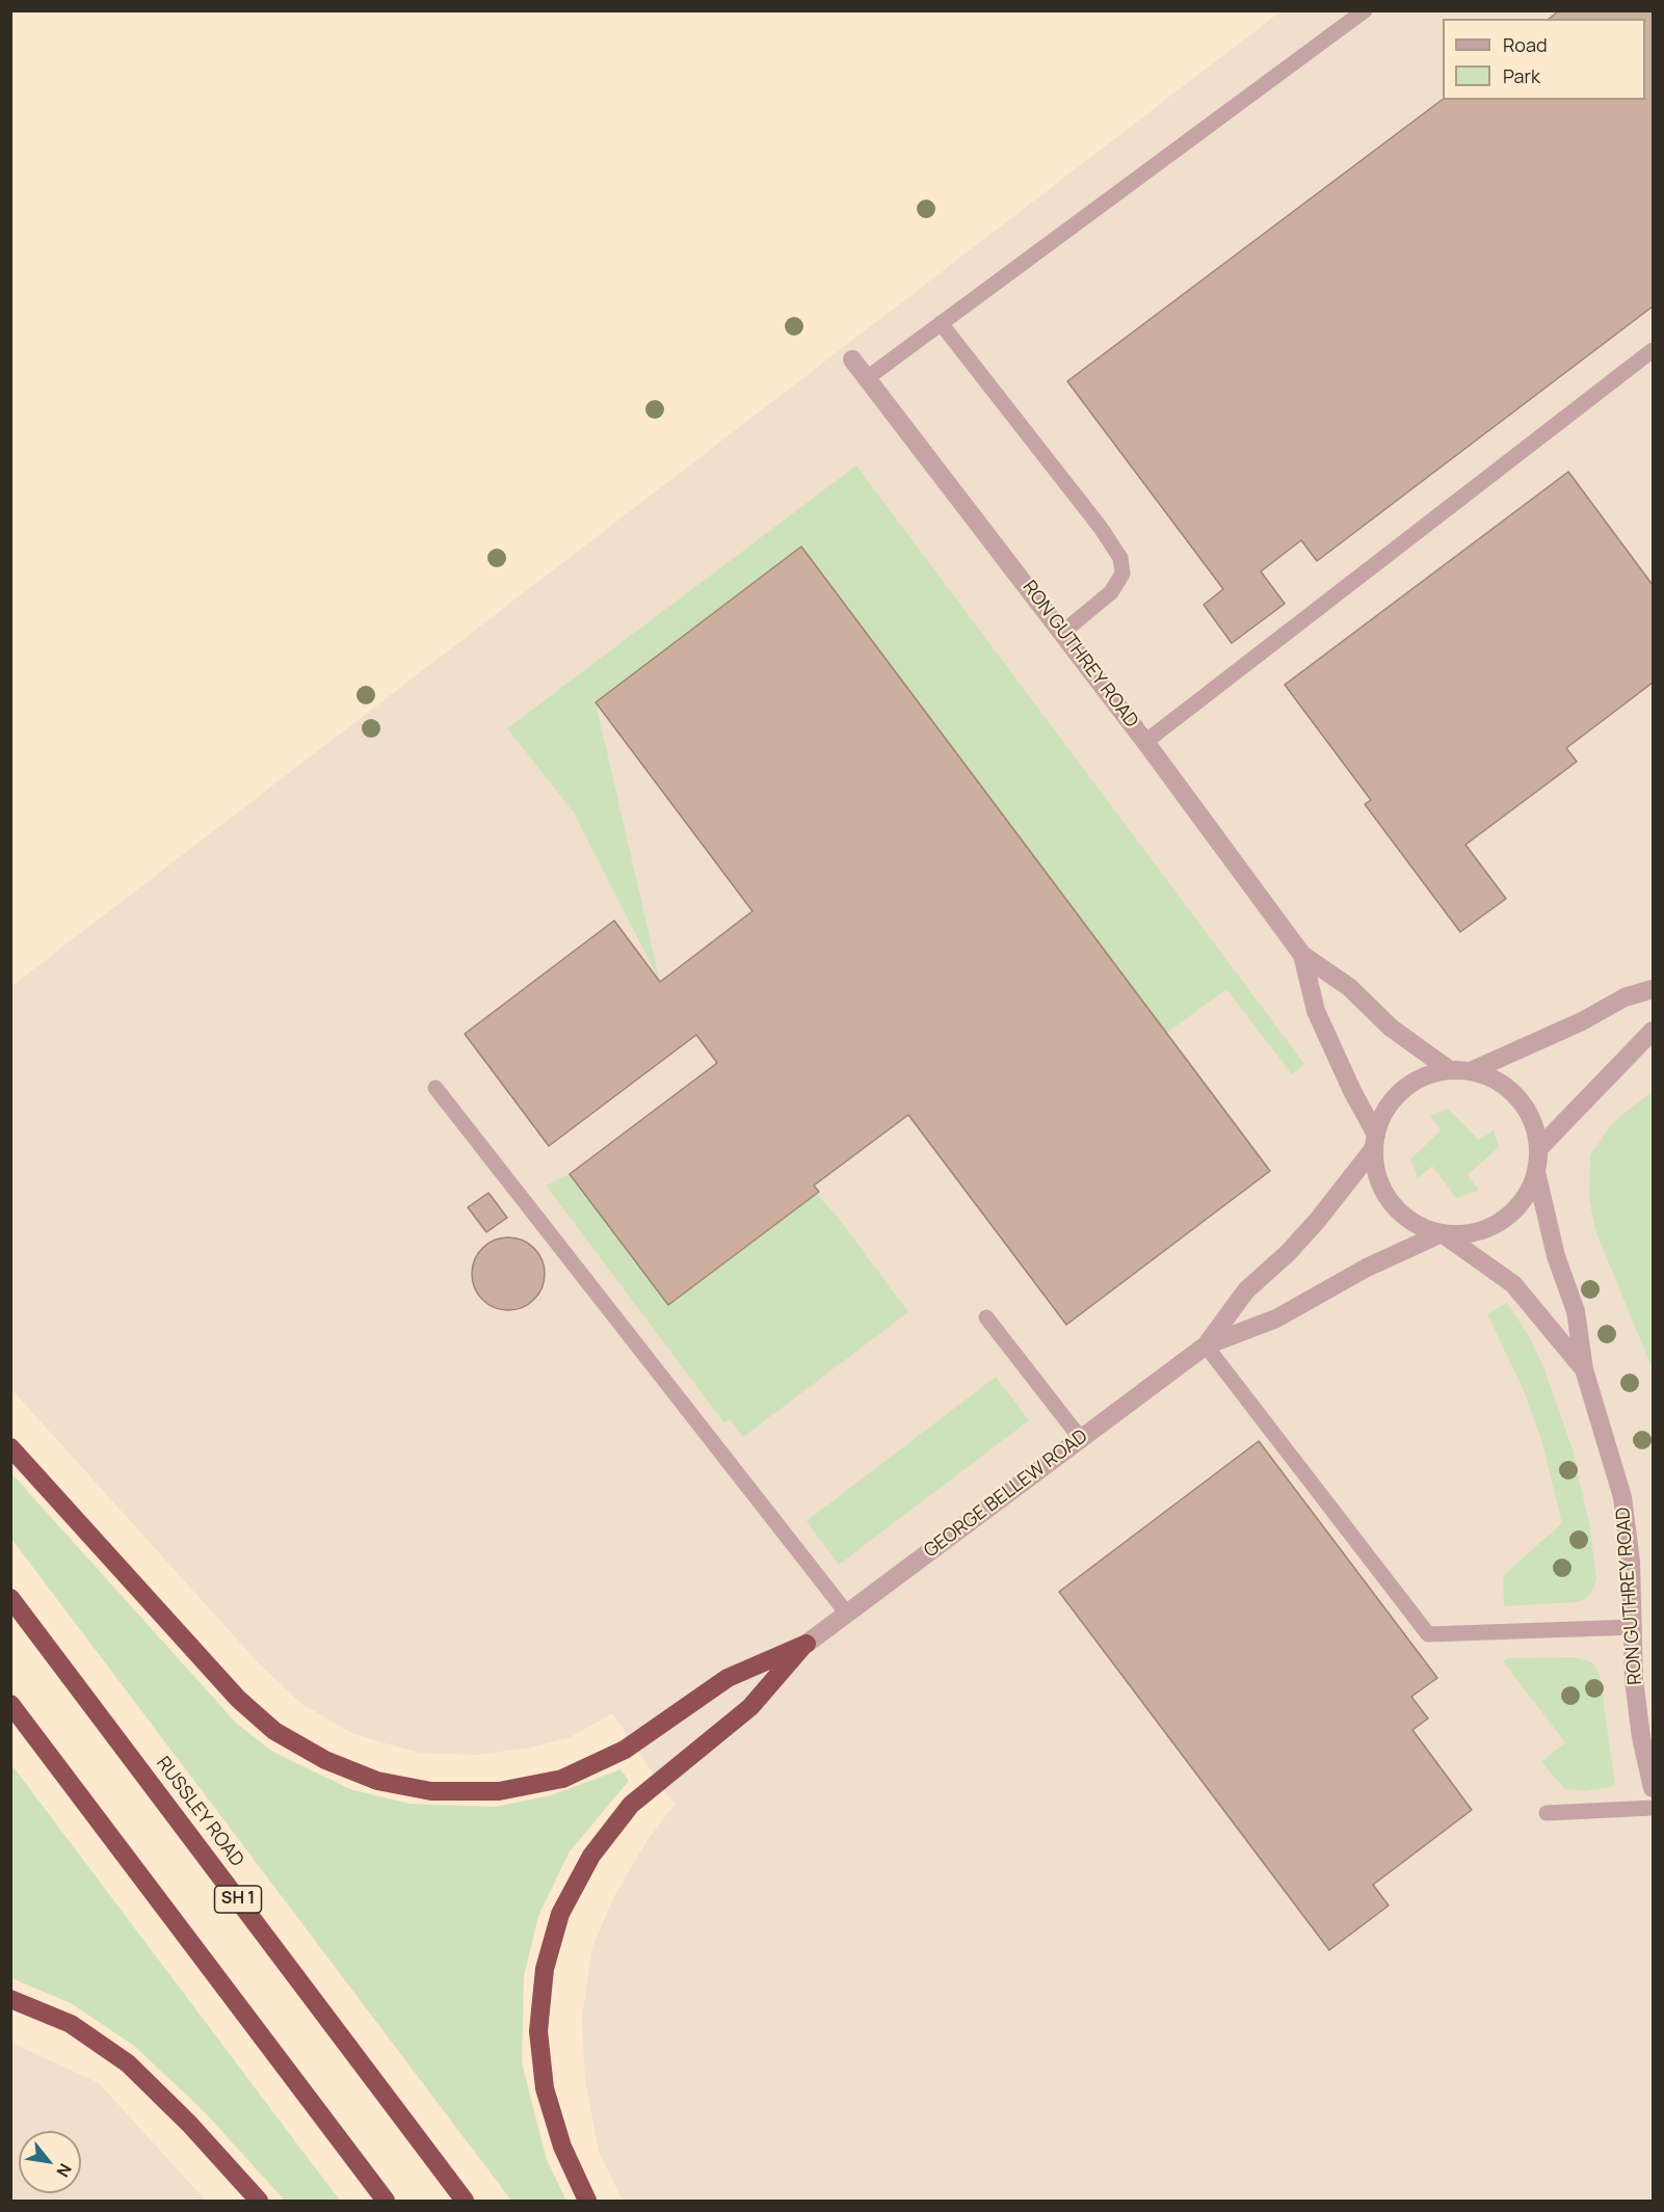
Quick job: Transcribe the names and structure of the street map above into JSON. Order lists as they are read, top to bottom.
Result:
{
  "streets": {
    "highway": ["RUSSLEY ROAD", "SH 1"],
    "street": ["RON GUTHREY ROAD", "GEORGE BELLEW ROAD"]
  },
  "crossings": [
    ["RON GUTHREY ROAD", "GEORGE BELLEW ROAD"]
  ],
  "legend": ["Road", "Park"],
  "north": "bottom right"
}
